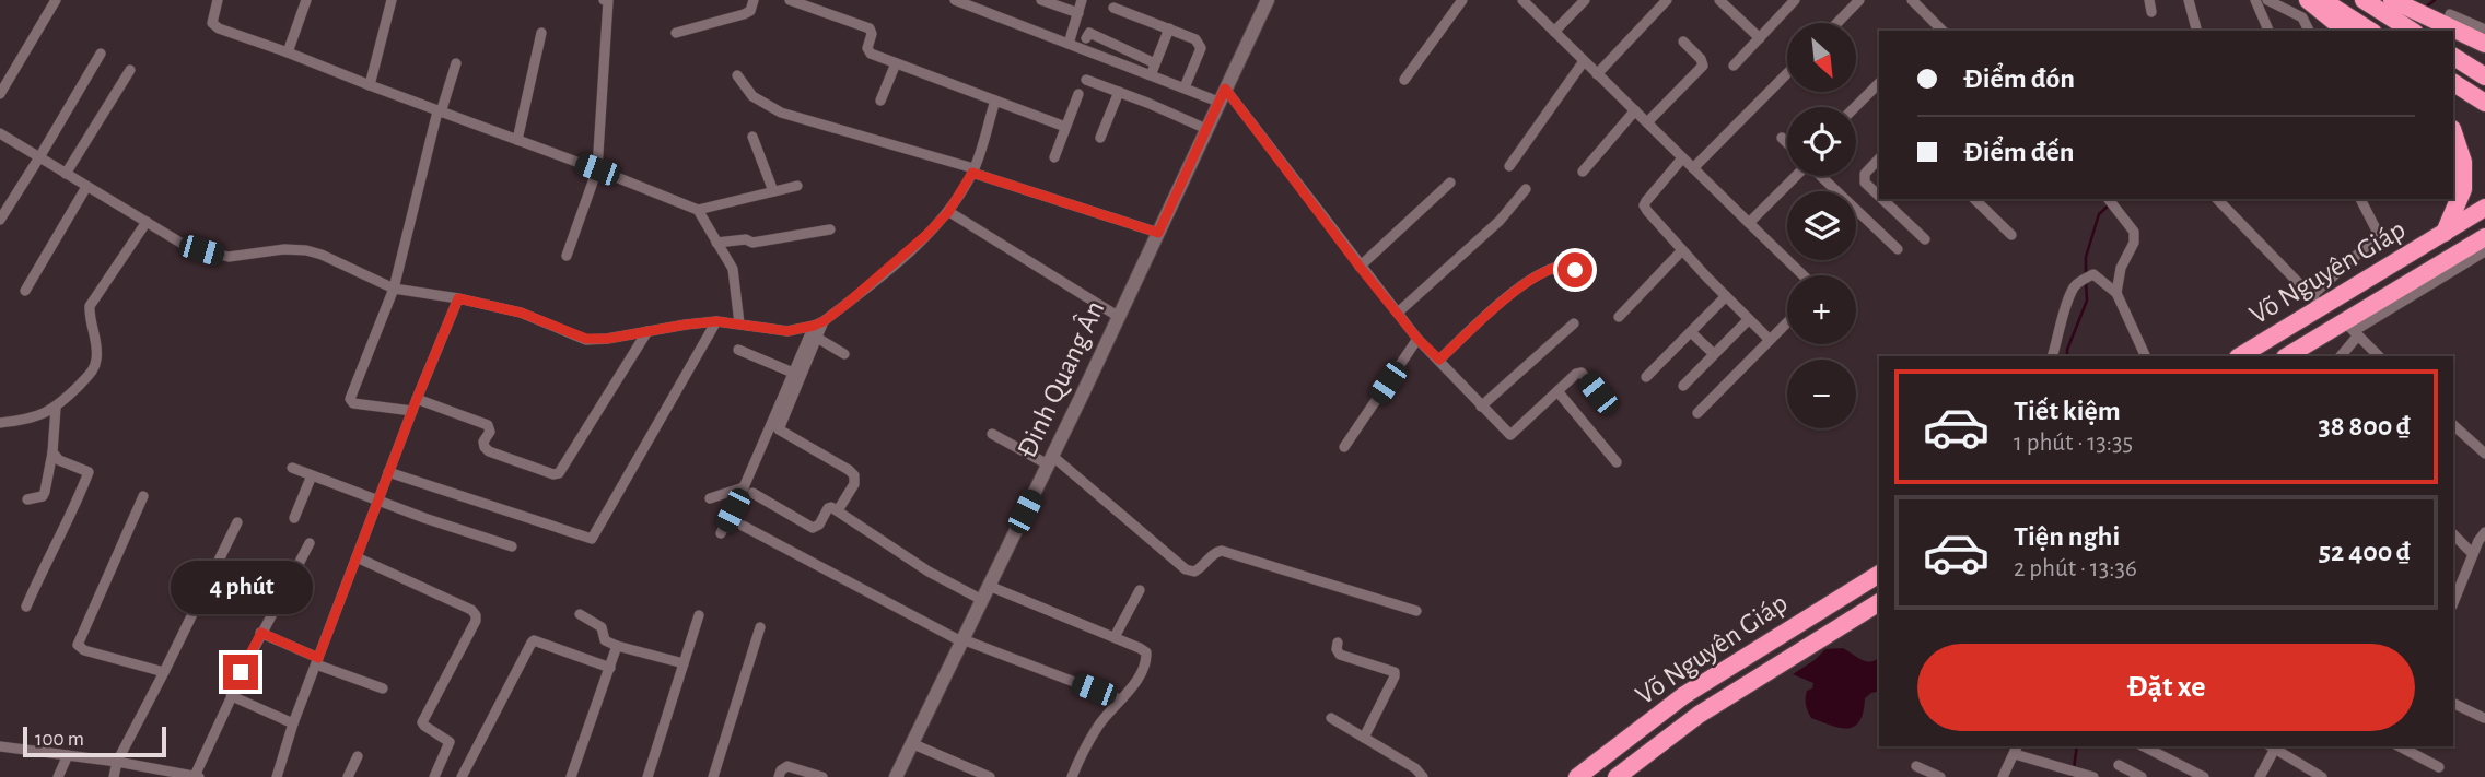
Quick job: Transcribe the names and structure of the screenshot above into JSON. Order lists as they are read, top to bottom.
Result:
{
  "streets": {
    "highway": ["Võ Nguyên Giáp"],
    "street": ["Đinh Quang Ân"]
  },
  "scale_bar": "100 m",
  "north": "bottom right",
  "page": {
    "map_buttons": ["+", "−"],
    "banner": ["Điểm đón", "Điểm đến"],
    "list": [
      {
        "name": "Tiết kiệm",
        "note": "1 phút · 13:35",
        "value": "38 800 ₫"
      },
      {
        "name": "Tiện nghi",
        "note": "2 phút · 13:36",
        "value": "52 400 ₫"
      }
    ],
    "bubble": "4 phút",
    "buttons": "Đặt xe",
    "scale": "100 m"
  }
}
